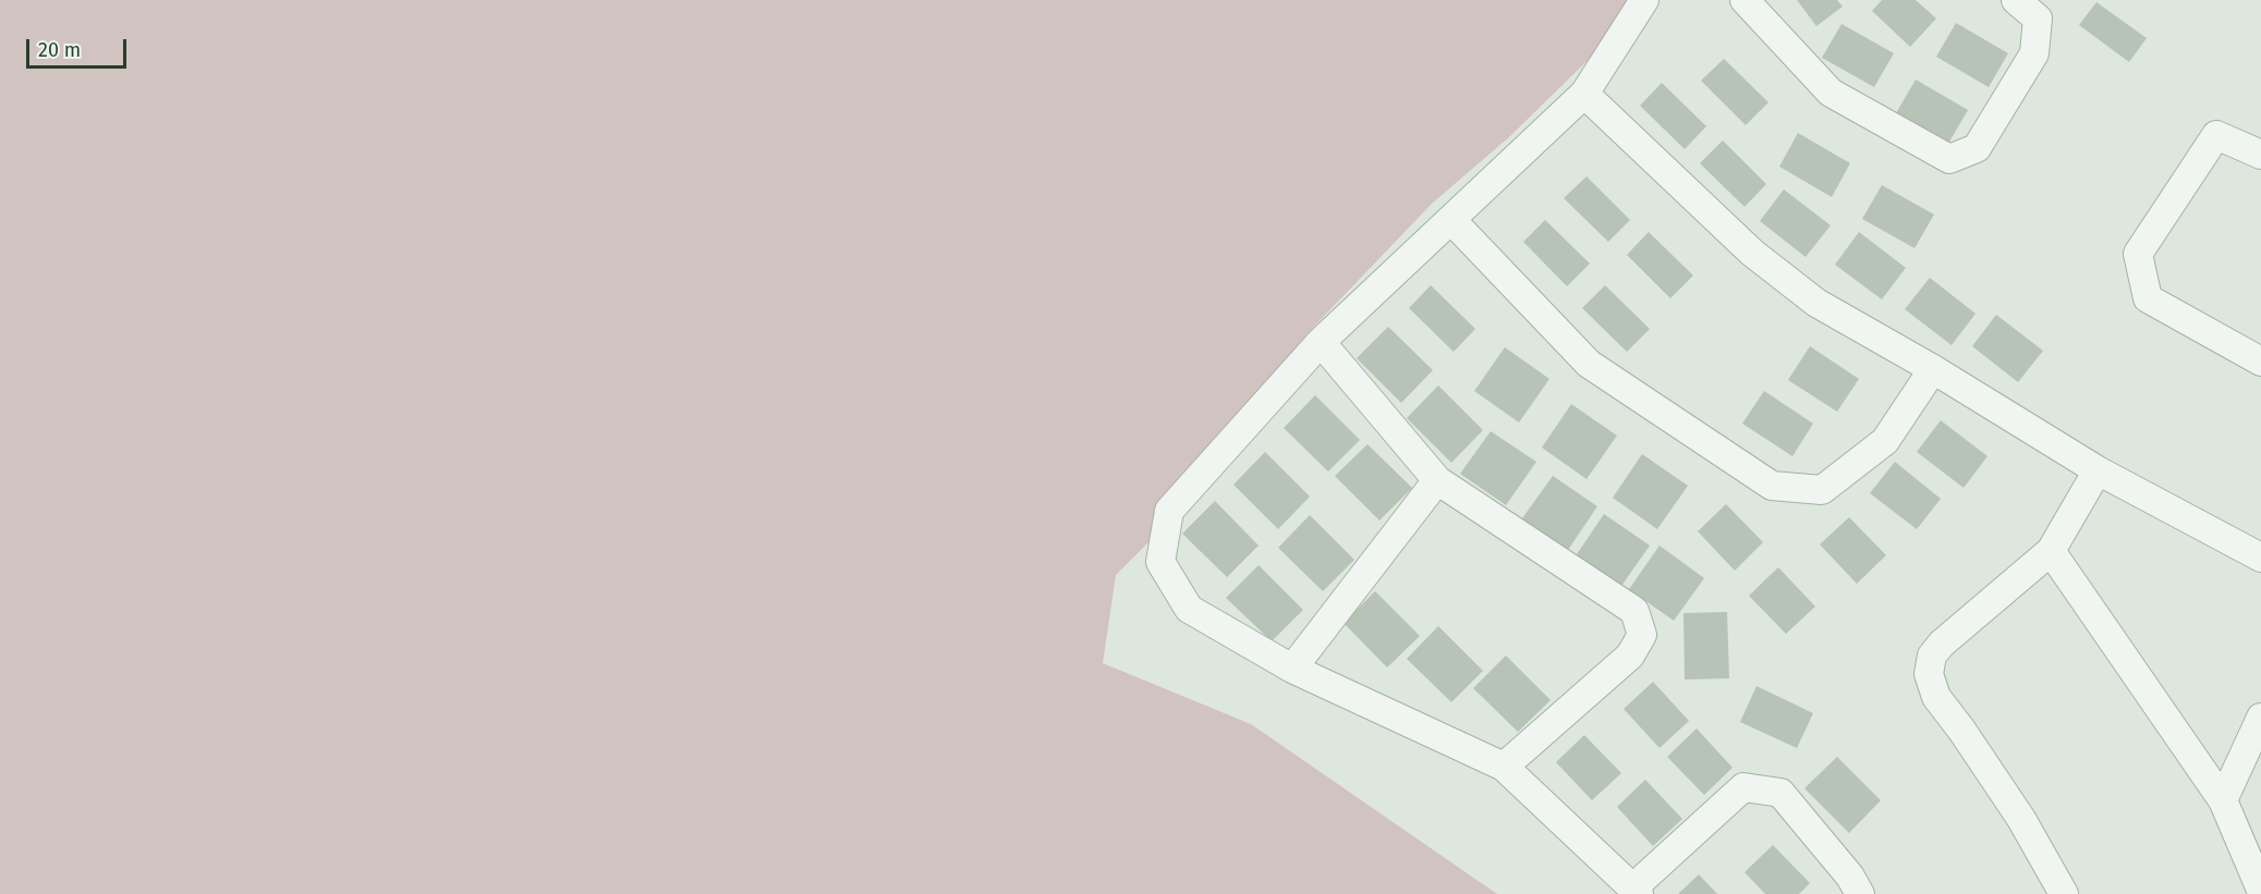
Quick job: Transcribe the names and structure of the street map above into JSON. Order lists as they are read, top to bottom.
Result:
{
  "scale_bar": "20 m"
}
